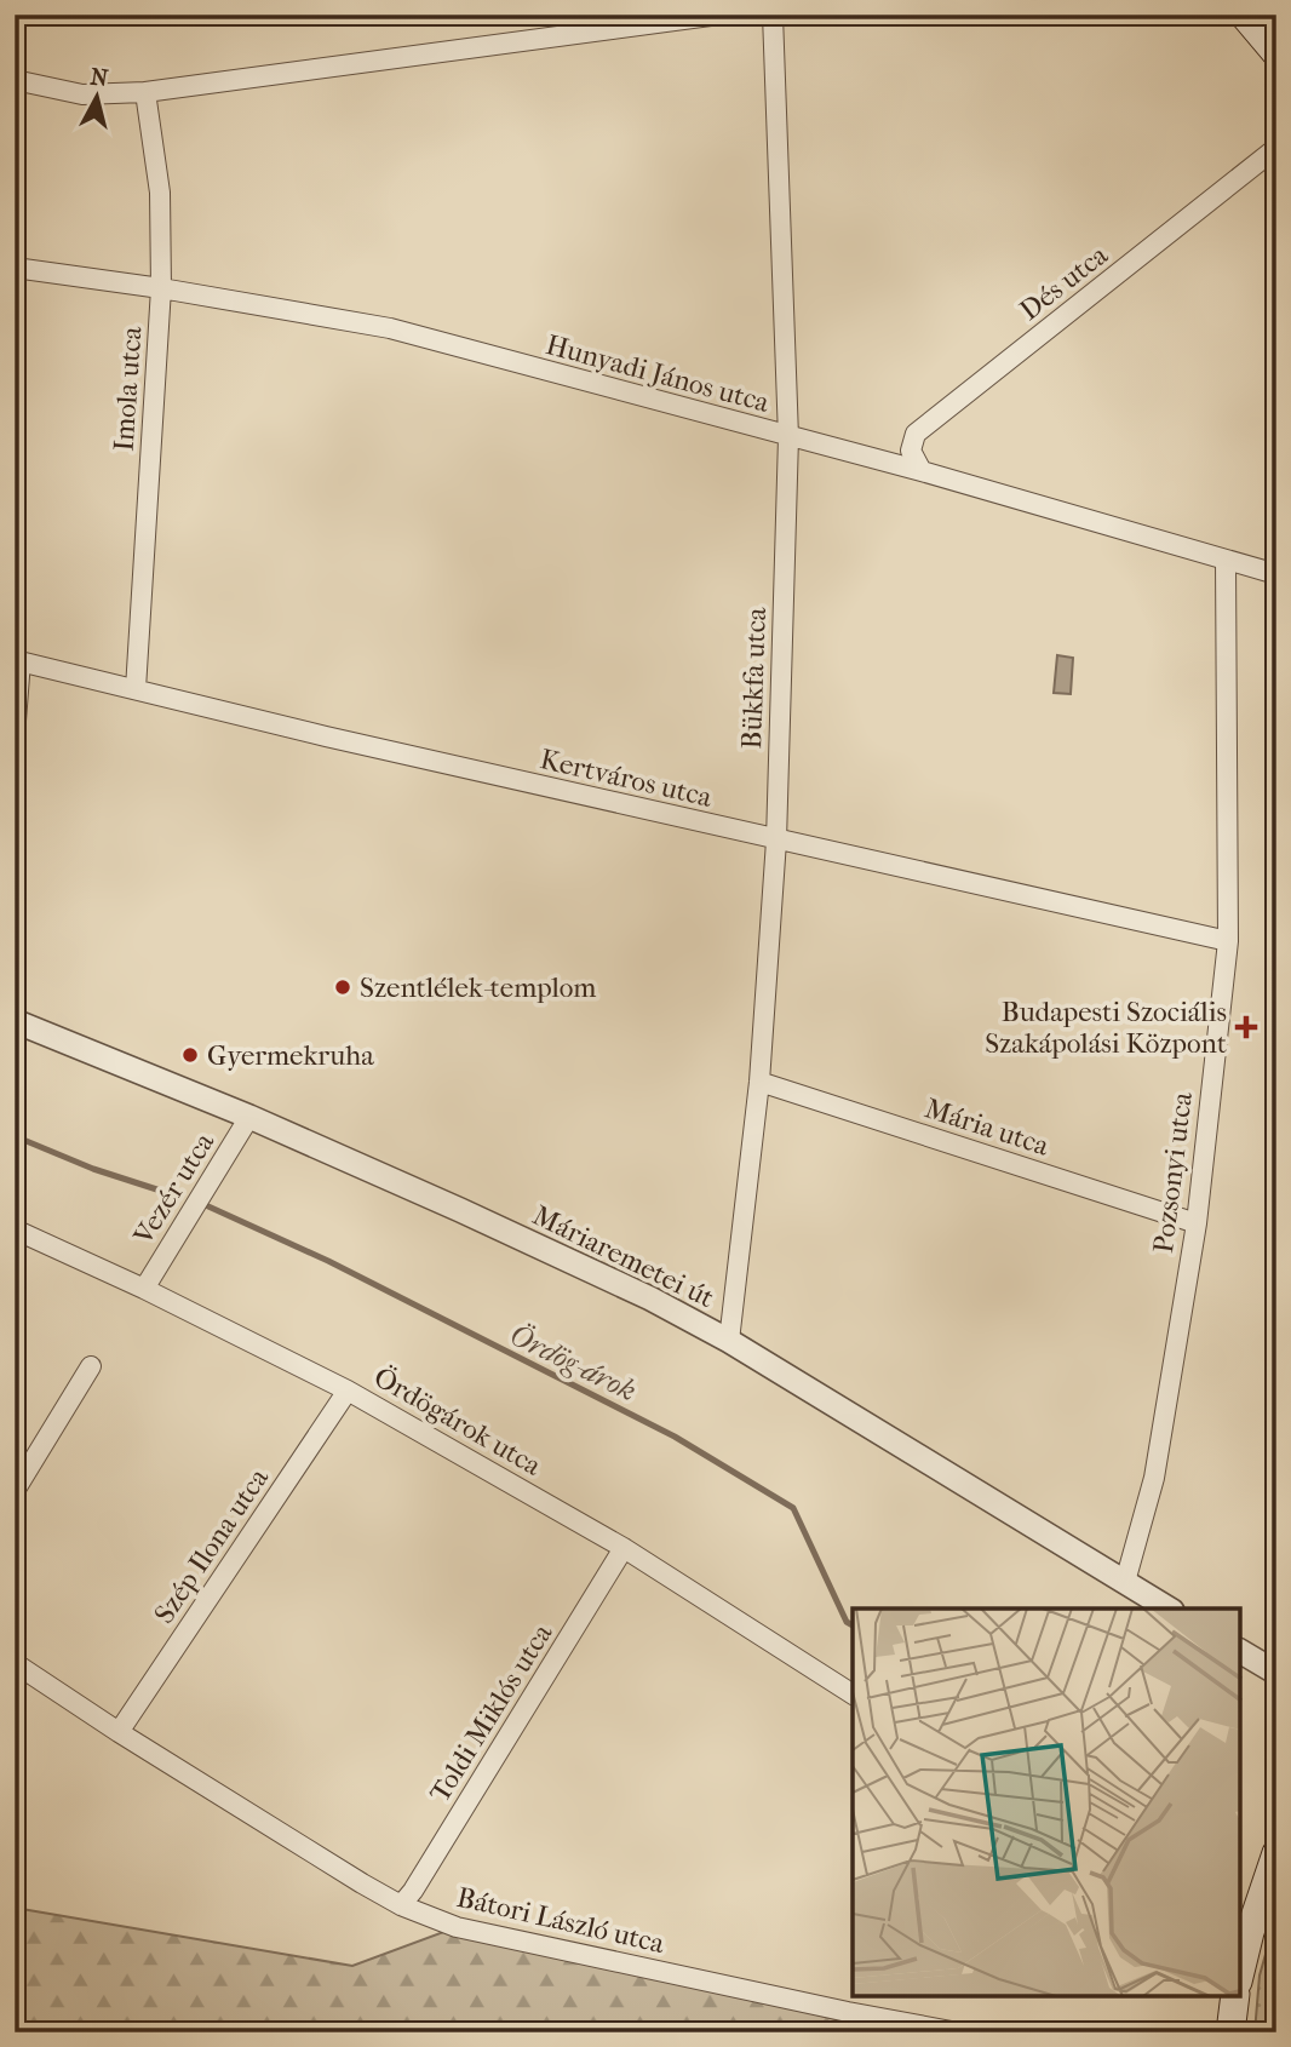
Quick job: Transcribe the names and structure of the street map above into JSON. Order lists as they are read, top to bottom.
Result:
{
  "streets": {
    "street": [
      "Dés utca",
      "Hunyadi János utca",
      "Imola utca",
      "Bükkfa utca",
      "Kertváros utca",
      "Mária utca",
      "Pozsonyi utca",
      "Vezér utca",
      "Máriaremetei út",
      "Ördögárok utca",
      "Szép Ilona utca",
      "Toldi Miklós utca",
      "Bátori László utca"
    ]
  },
  "crossings": [
    ["Dés utca", "Hunyadi János utca"],
    ["Hunyadi János utca", "Imola utca"],
    ["Hunyadi János utca", "Bükkfa utca"],
    ["Hunyadi János utca", "Pozsonyi utca"],
    ["Imola utca", "Kertváros utca"],
    ["Bükkfa utca", "Kertváros utca"],
    ["Bükkfa utca", "Mária utca"],
    ["Bükkfa utca", "Máriaremetei út"],
    ["Kertváros utca", "Pozsonyi utca"],
    ["Mária utca", "Pozsonyi utca"],
    ["Pozsonyi utca", "Máriaremetei út"],
    ["Vezér utca", "Máriaremetei út"],
    ["Vezér utca", "Ördögárok utca"],
    ["Ördögárok utca", "Szép Ilona utca"],
    ["Ördögárok utca", "Toldi Miklós utca"],
    ["Szép Ilona utca", "Bátori László utca"],
    ["Toldi Miklós utca", "Bátori László utca"]
  ],
  "water": ["Ördög-árok"],
  "places": {
    "other": ["Szentlélek-templom", "Gyermekruha"],
    "health": ["Budapesti Szociális Szakápolási Központ"]
  },
  "north": "top"
}
